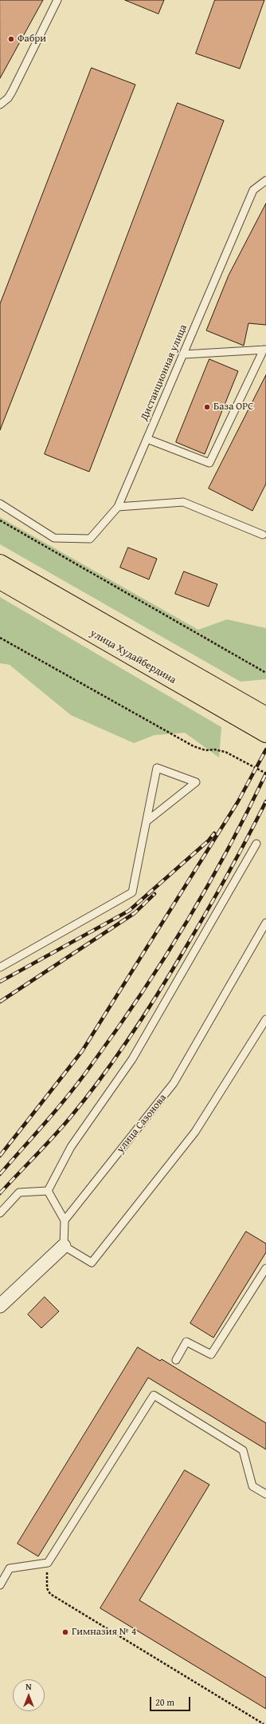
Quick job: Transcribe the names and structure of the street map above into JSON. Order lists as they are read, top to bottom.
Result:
{
  "streets": {
    "main road": ["улица Худайбердина"],
    "lane": ["Дистанционная улица", "улица Сазонова"]
  },
  "places": ["Фабри", "База ОРС", "Гимназия № 4"],
  "scale_bar": "20 m",
  "north": "top"
}
